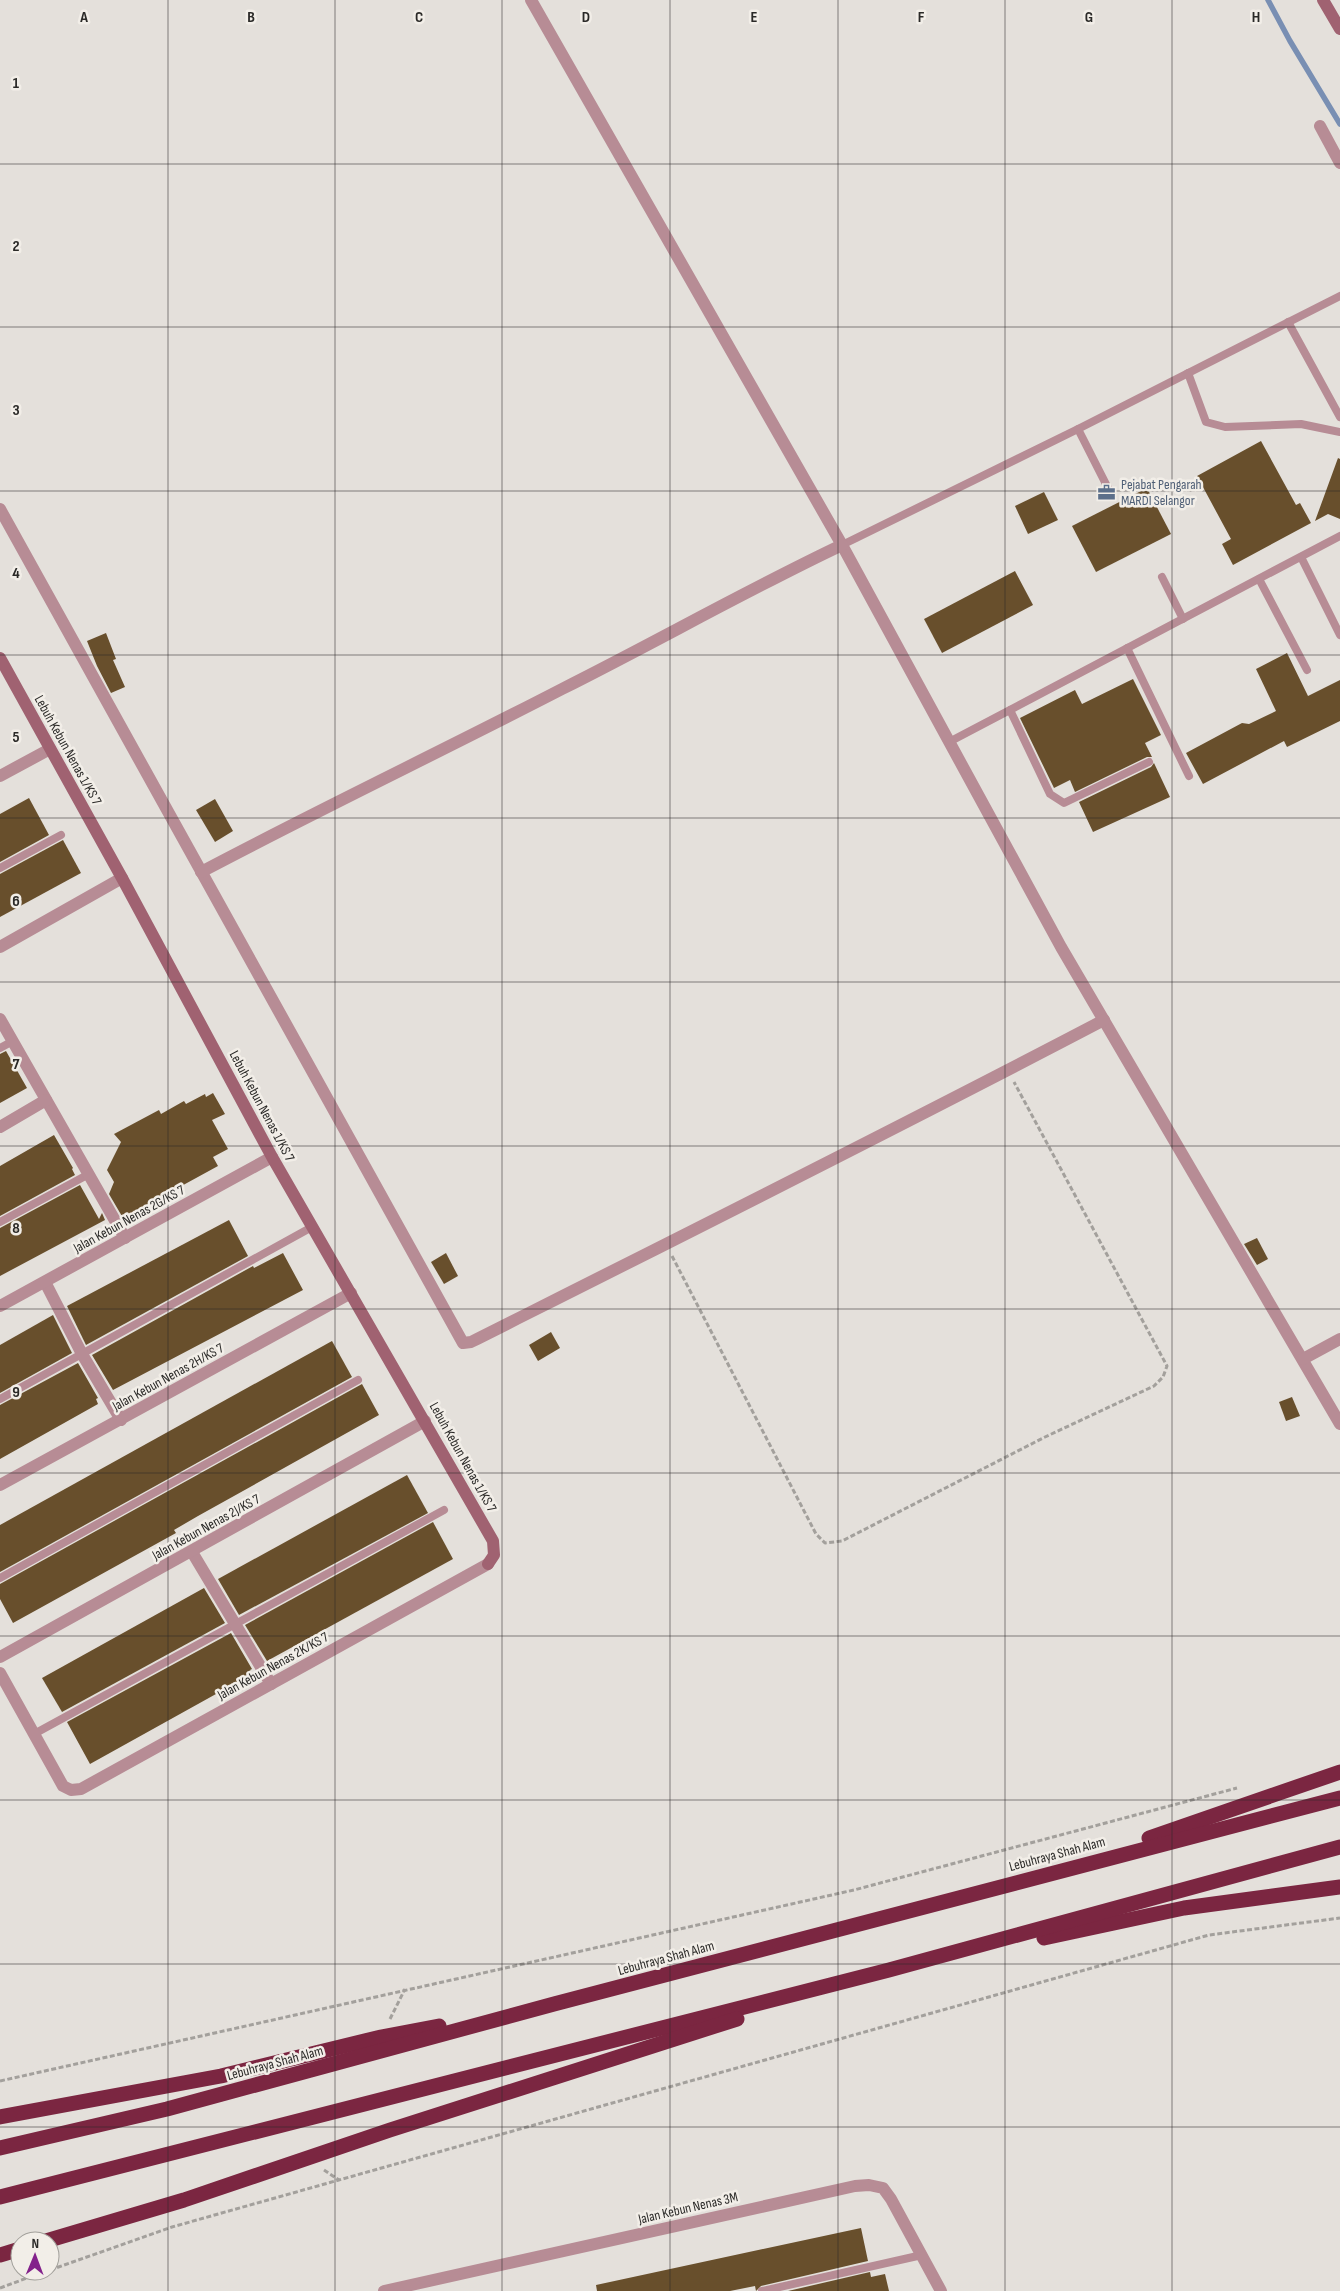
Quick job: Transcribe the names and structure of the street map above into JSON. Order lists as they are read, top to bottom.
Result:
{
  "streets": {
    "highway": ["Lebuhraya Shah Alam"],
    "street": [
      "Lebuh Kebun Nenas 1/KS 7",
      "Jalan Kebun Nenas 2G/KS 7",
      "Jalan Kebun Nenas 2H/KS 7",
      "Jalan Kebun Nenas 2J/KS 7",
      "Jalan Kebun Nenas 2K/KS 7",
      "Jalan Kebun Nenas 3M"
    ]
  },
  "crossings": [
    ["Lebuh Kebun Nenas 1/KS 7", "Jalan Kebun Nenas 2G/KS 7"],
    ["Lebuh Kebun Nenas 1/KS 7", "Jalan Kebun Nenas 2H/KS 7"],
    ["Lebuh Kebun Nenas 1/KS 7", "Jalan Kebun Nenas 2J/KS 7"],
    ["Lebuh Kebun Nenas 1/KS 7", "Jalan Kebun Nenas 2K/KS 7"]
  ],
  "places": {
    "office": ["Pejabat Pengarah MARDI Selangor"]
  },
  "north": "top",
  "grid": {
    "columns": [
      "A",
      "B",
      "C",
      "D",
      "E",
      "F",
      "G",
      "H"
    ],
    "rows": [
      "1",
      "2",
      "3",
      "4",
      "5",
      "6",
      "7",
      "8",
      "9"
    ]
  }
}
